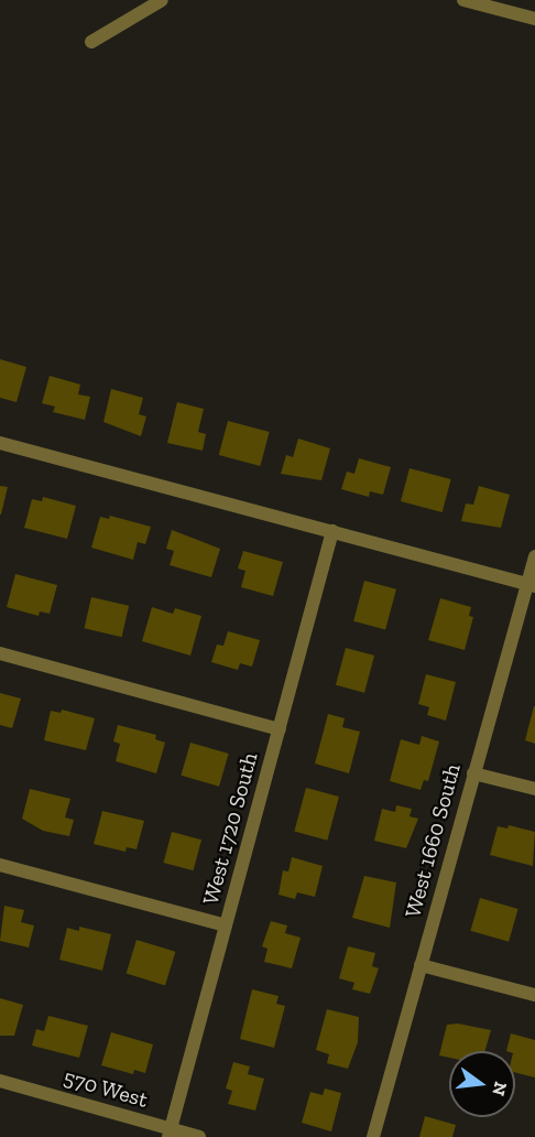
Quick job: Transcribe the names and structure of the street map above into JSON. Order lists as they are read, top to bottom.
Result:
{
  "streets": {
    "street": ["West 1720 South", "West 1660 South", "570 West"]
  },
  "crossings": [
    ["West 1720 South", "570 West"]
  ],
  "north": "right"
}
